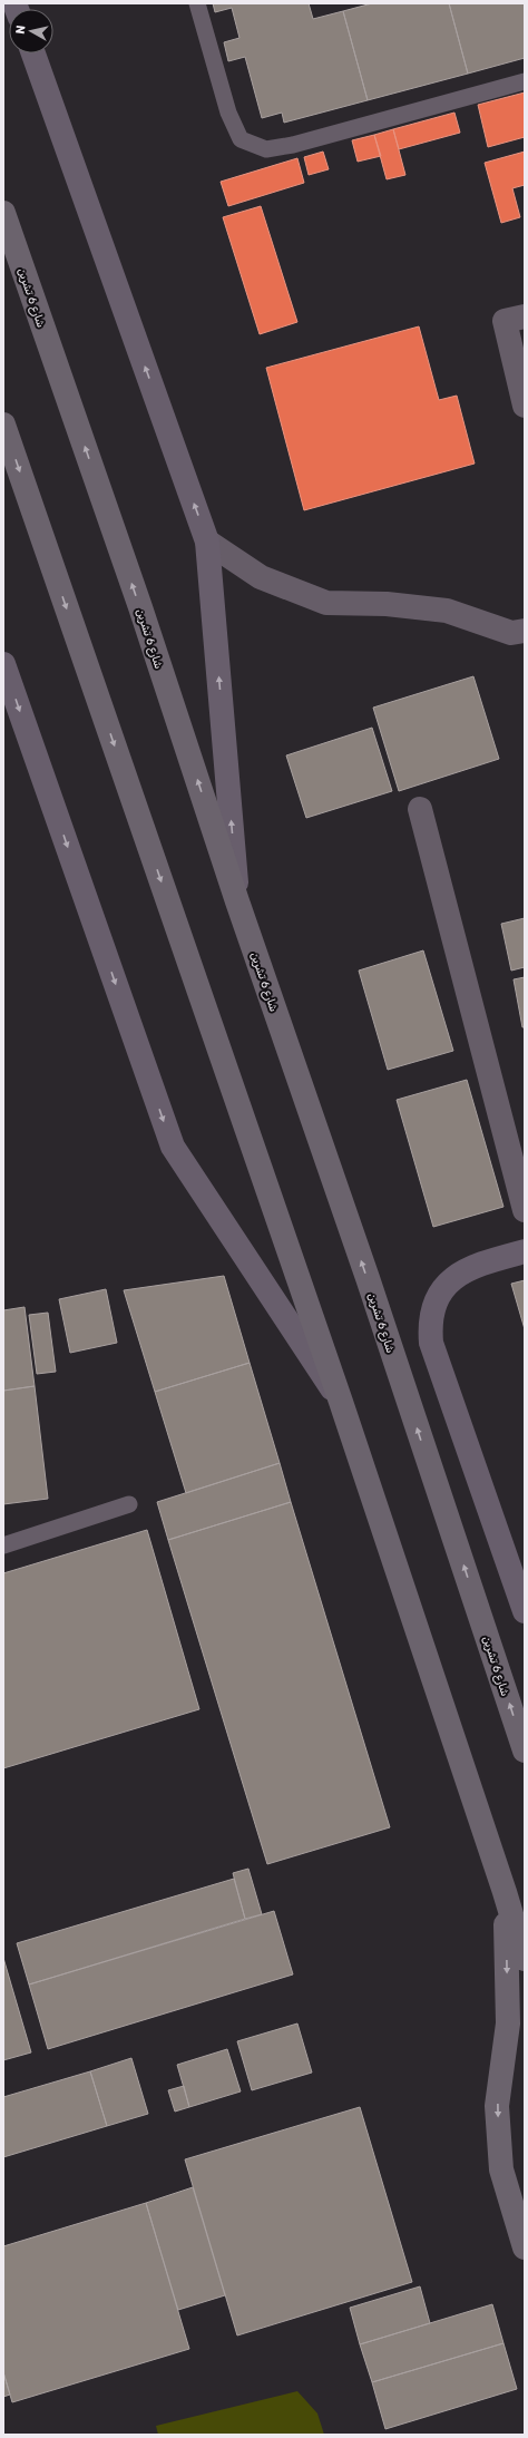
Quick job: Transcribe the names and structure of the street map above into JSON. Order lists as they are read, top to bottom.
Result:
{
  "streets": {
    "highway": ["شارع 6 تشرين"]
  },
  "north": "left"
}
